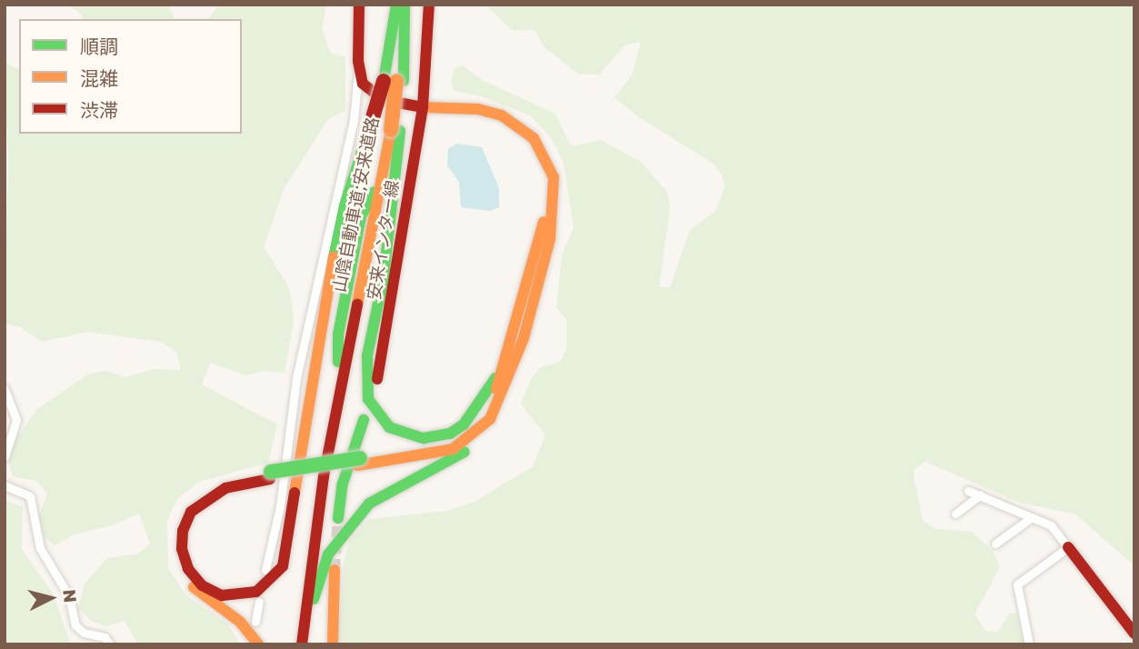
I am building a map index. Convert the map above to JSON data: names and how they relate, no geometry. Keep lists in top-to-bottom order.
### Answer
{
  "streets": {
    "main road": ["山陰自動車道;安来道路", "安来インター線"]
  },
  "legend": ["順調", "混雑", "渋滞"],
  "north": "right"
}
